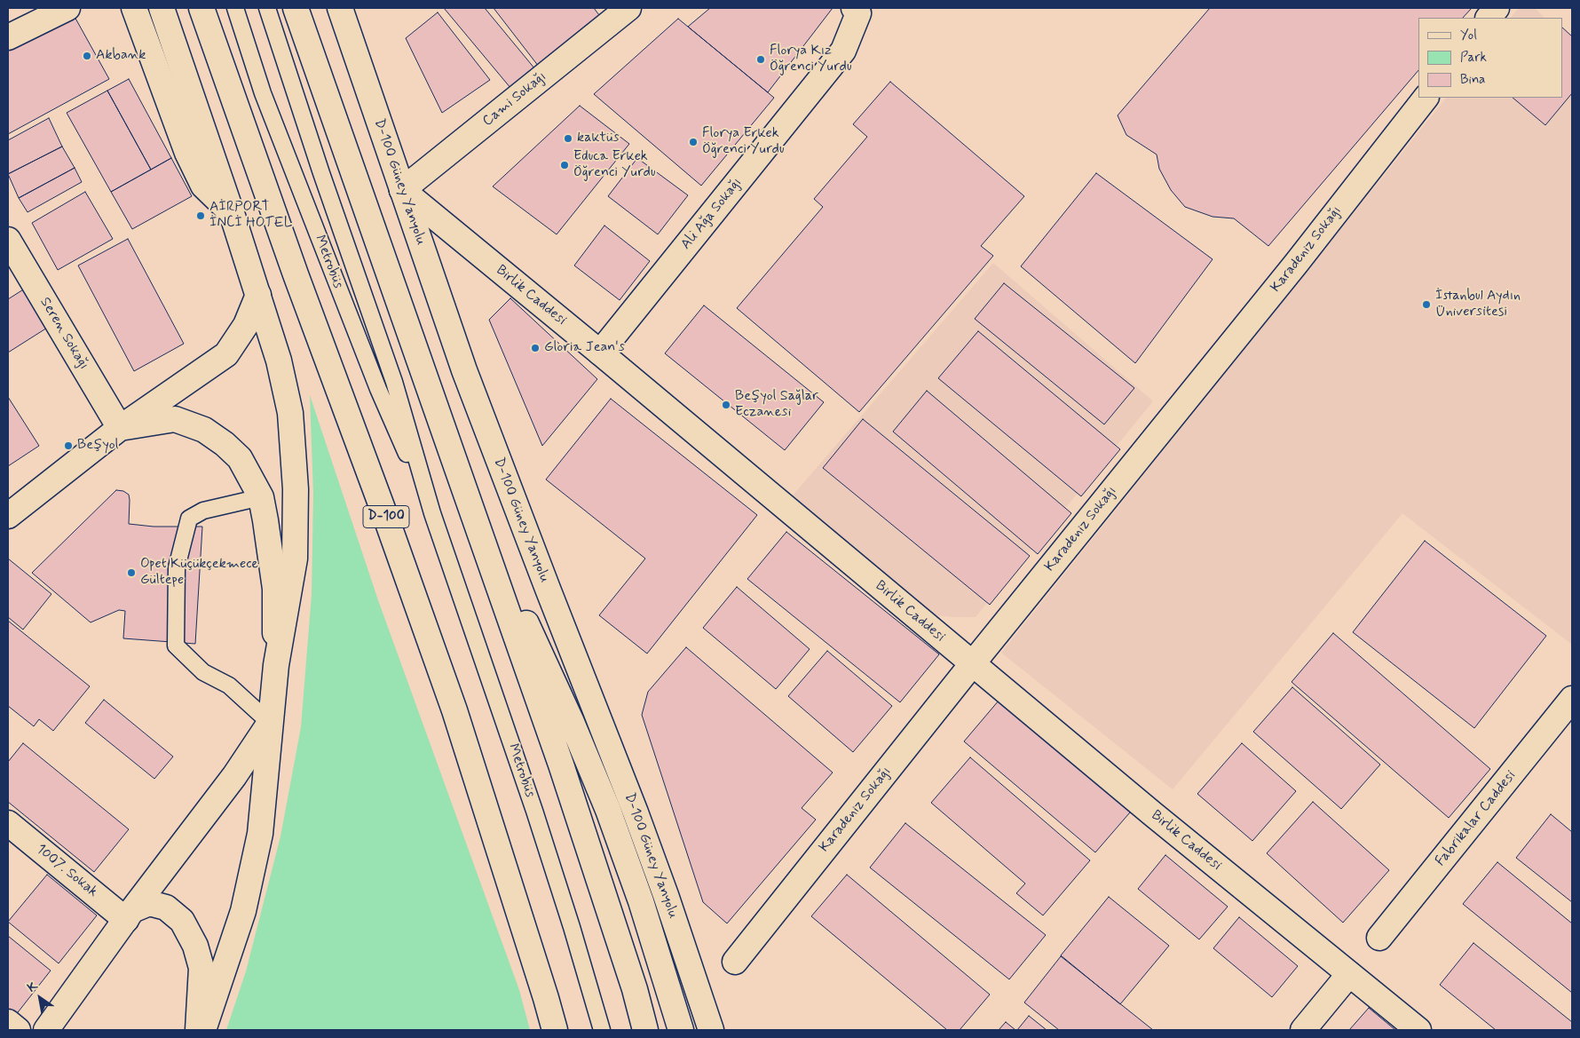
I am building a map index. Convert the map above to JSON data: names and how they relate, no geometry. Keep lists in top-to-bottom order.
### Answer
{
  "streets": {
    "main road": [
      "Cami Sokağı",
      "D-100 Güney Yanyolu",
      "Ali Ağa Sokağı",
      "Karadeniz Sokağı",
      "Birlik Caddesi",
      "Seren Sokağı",
      "D-100",
      "Fabrikalar Caddesi",
      "1007. Sokak"
    ],
    "lane": ["Metrobüs"]
  },
  "crossings": [
    ["Cami Sokağı", "D-100 Güney Yanyolu"],
    ["Cami Sokağı", "Birlik Caddesi"],
    ["D-100 Güney Yanyolu", "Birlik Caddesi"],
    ["Ali Ağa Sokağı", "Birlik Caddesi"],
    ["Karadeniz Sokağı", "Birlik Caddesi"]
  ],
  "places": [
    "Akbank",
    "Florya Kız Öğrenci Yurdu",
    "kaktüs",
    "Florya Erkek Öğrenci Yurdu",
    "Educa Erkek Öğrenci Yurdu",
    "AİRPORT İNCİ HOTEL",
    "İstanbul Aydın Üniversitesi",
    "Gloria Jean's",
    "Beşyol Sağlar Eczanesi",
    "Beşyol",
    "Opet Küçükçekmece Gültepe"
  ],
  "legend": ["Yol", "Park", "Bina"],
  "north": "top left"
}
